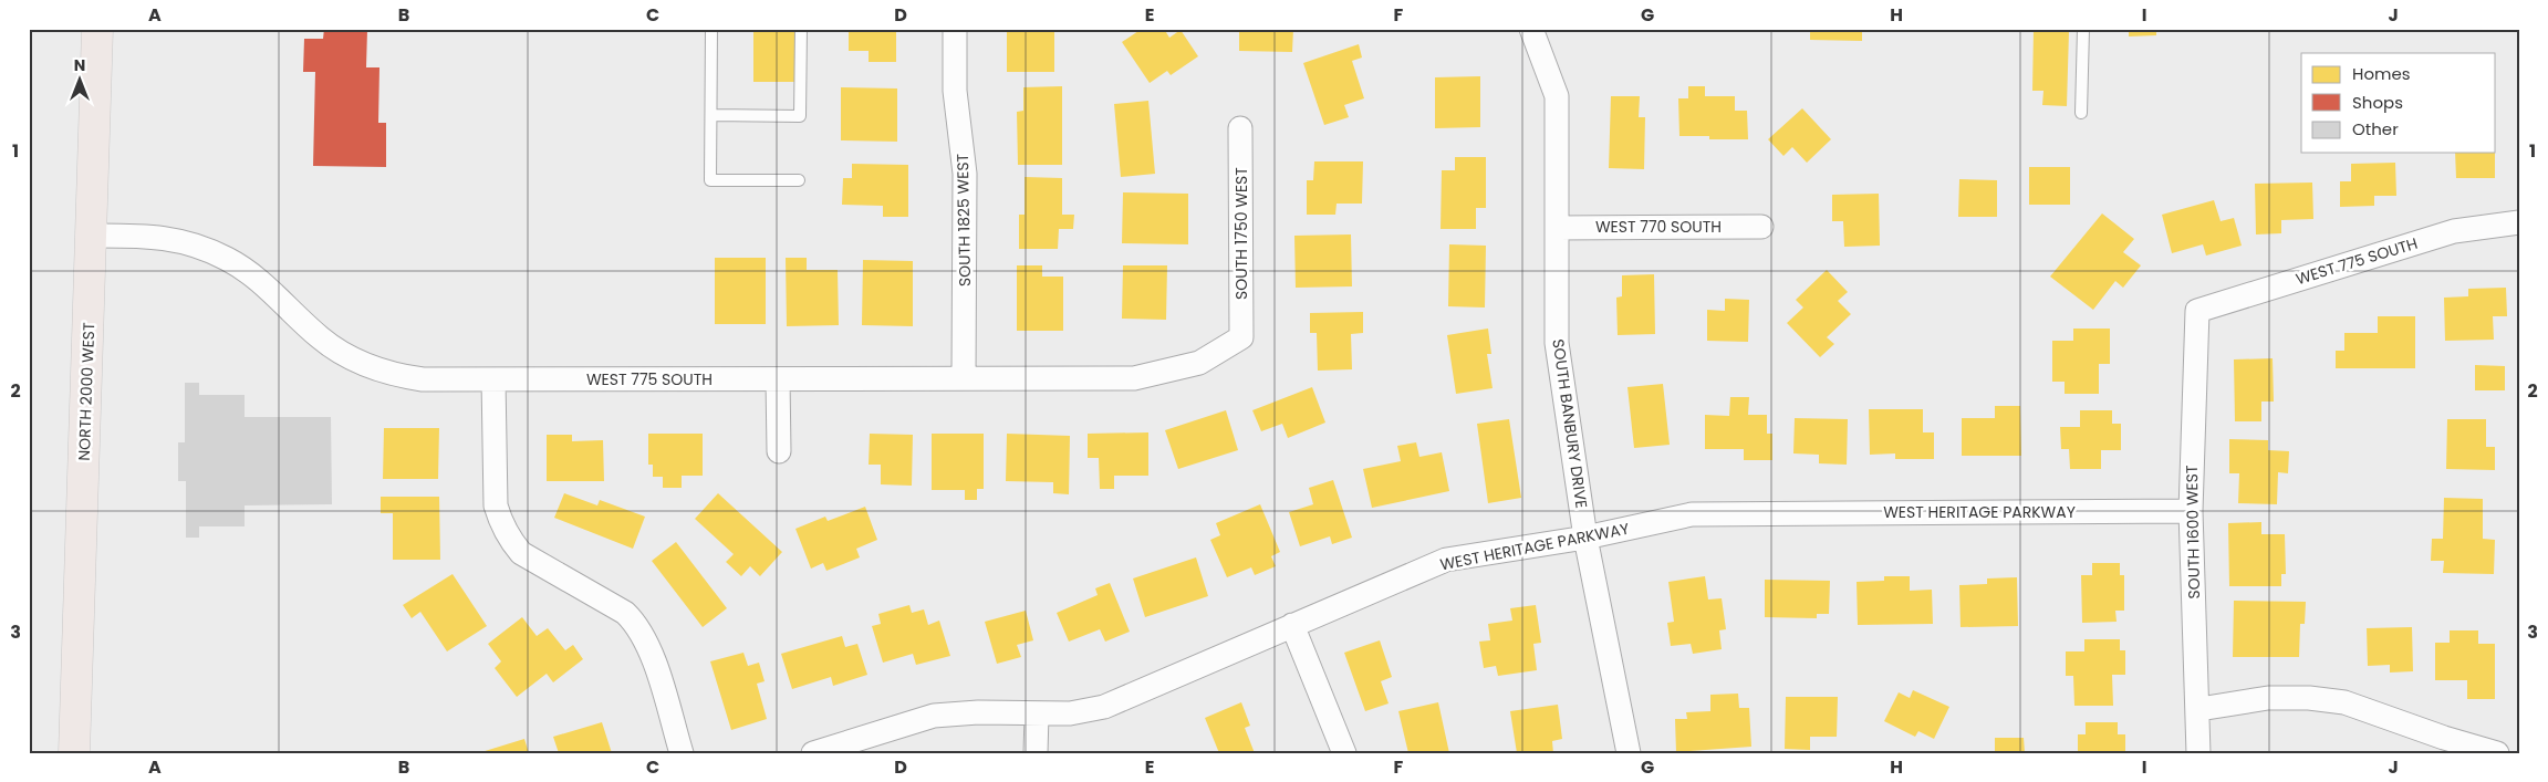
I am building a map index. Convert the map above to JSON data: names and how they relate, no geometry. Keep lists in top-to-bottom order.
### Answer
{
  "streets": {
    "main road": ["NORTH 2000 WEST"],
    "street": [
      "SOUTH 1825 WEST",
      "WEST 770 SOUTH",
      "SOUTH 1750 WEST",
      "WEST 775 SOUTH",
      "SOUTH BANBURY DRIVE",
      "WEST HERITAGE PARKWAY",
      "SOUTH 1600 WEST"
    ]
  },
  "crossings": [
    ["SOUTH 1825 WEST", "WEST 775 SOUTH"],
    ["WEST 770 SOUTH", "SOUTH BANBURY DRIVE"],
    ["SOUTH 1750 WEST", "WEST 775 SOUTH"],
    ["WEST 775 SOUTH", "NORTH 2000 WEST"],
    ["WEST 775 SOUTH", "SOUTH 1600 WEST"],
    ["SOUTH BANBURY DRIVE", "WEST HERITAGE PARKWAY"],
    ["WEST HERITAGE PARKWAY", "SOUTH 1600 WEST"]
  ],
  "legend": ["Homes", "Shops", "Other"],
  "north": "top",
  "grid": {
    "columns": [
      "A",
      "B",
      "C",
      "D",
      "E",
      "F",
      "G",
      "H",
      "I",
      "J"
    ],
    "rows": ["1", "2", "3"]
  }
}
